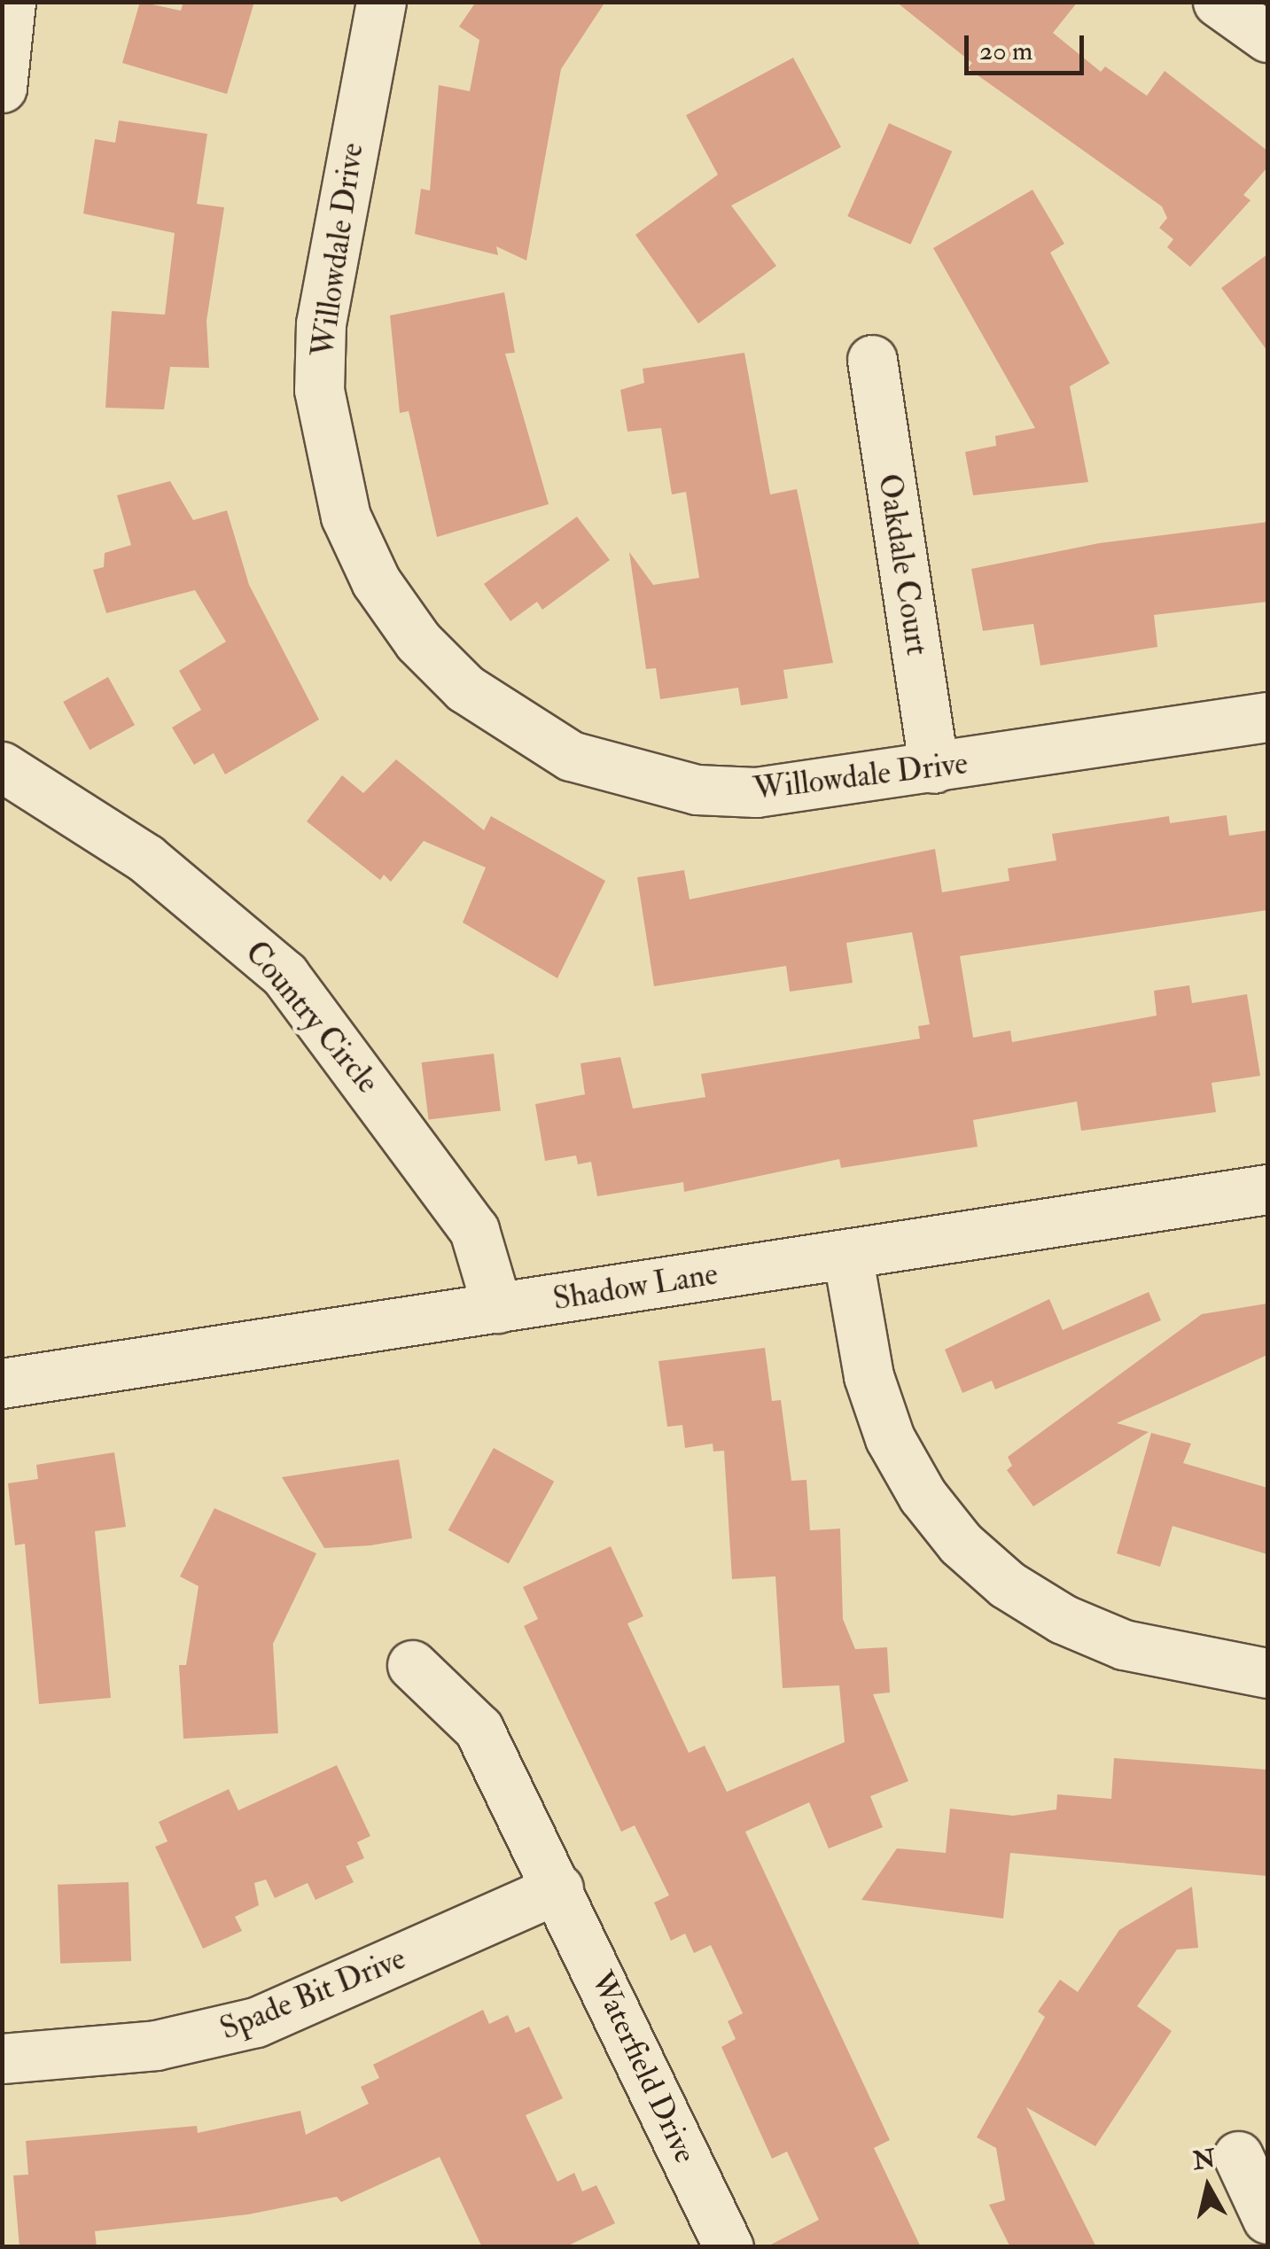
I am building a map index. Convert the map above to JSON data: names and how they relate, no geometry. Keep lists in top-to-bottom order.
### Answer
{
  "streets": {
    "street": [
      "Willowdale Drive",
      "Oakdale Court",
      "Country Circle",
      "Shadow Lane",
      "Spade Bit Drive",
      "Waterfield Drive"
    ]
  },
  "crossings": [
    ["Willowdale Drive", "Oakdale Court"],
    ["Country Circle", "Shadow Lane"],
    ["Spade Bit Drive", "Waterfield Drive"]
  ],
  "scale_bar": "20 m",
  "north": "top"
}
